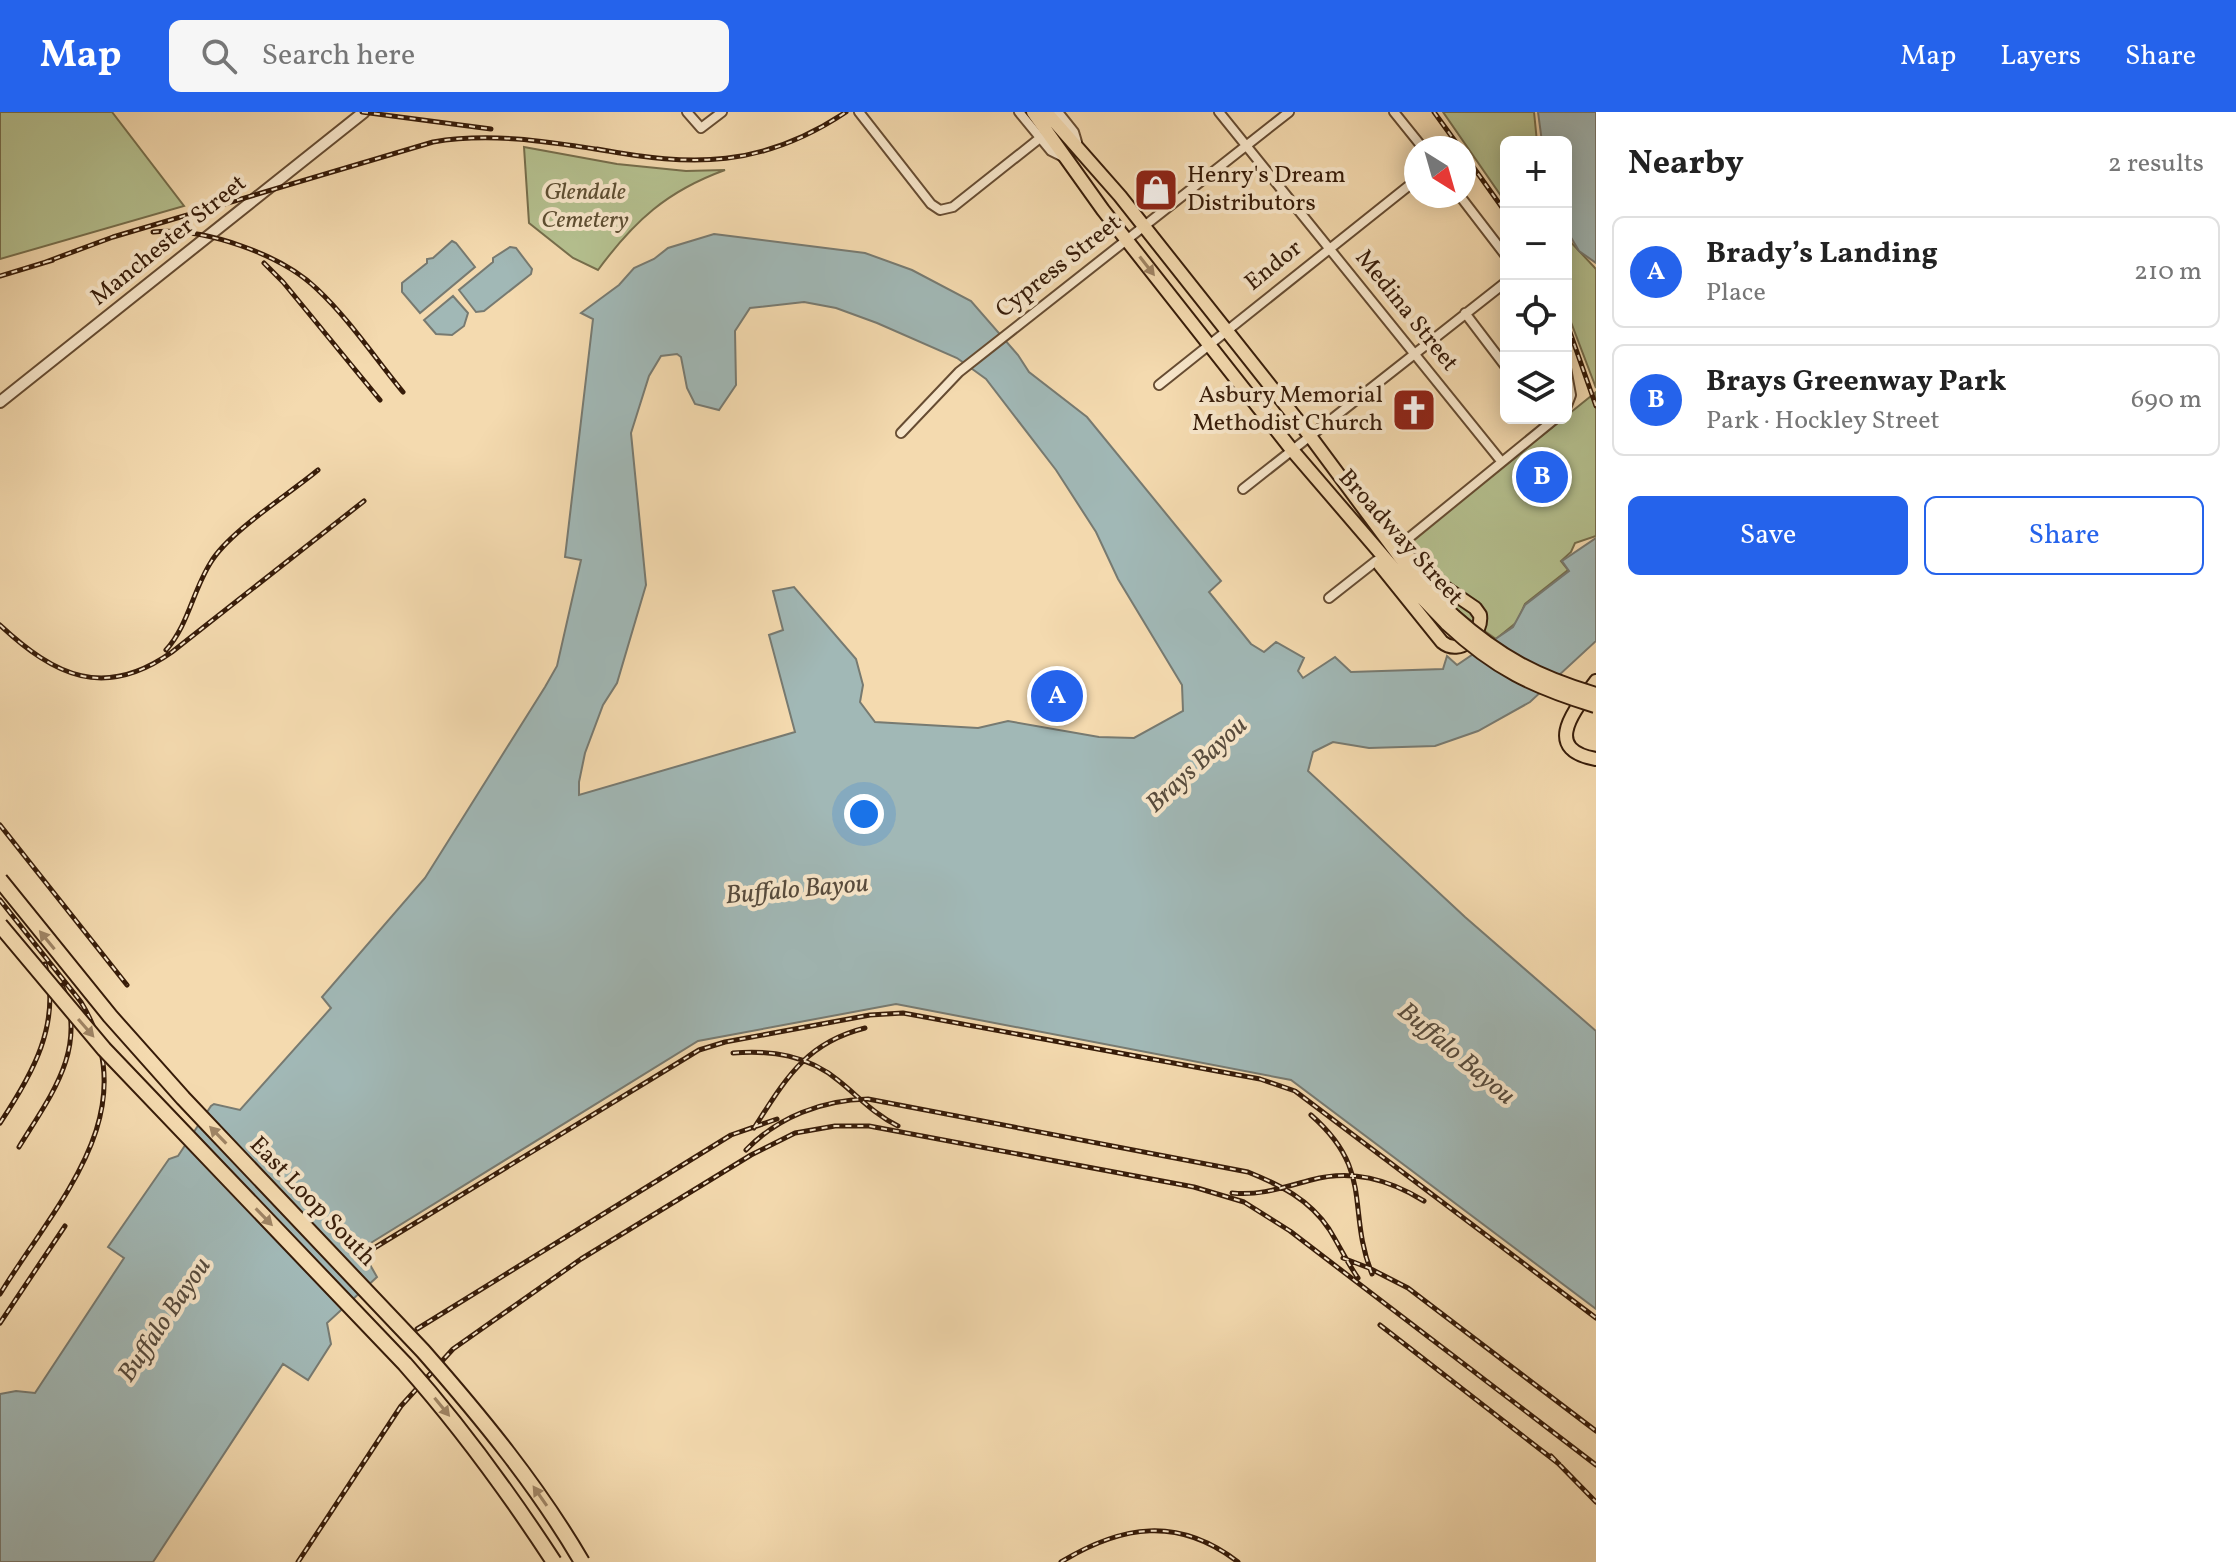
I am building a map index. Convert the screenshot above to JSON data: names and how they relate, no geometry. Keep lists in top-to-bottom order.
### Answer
{
  "streets": {
    "highway": ["East Loop South"],
    "main road": ["Broadway Street"],
    "street": [
      "Manchester Street",
      "Endor",
      "Cypress Street",
      "Medina Street"
    ]
  },
  "crossings": [
    ["Endor", "Medina Street"],
    ["Endor", "Broadway Street"],
    ["Cypress Street", "Medina Street"],
    ["Cypress Street", "Broadway Street"]
  ],
  "water": ["Brays Bayou", "Buffalo Bayou"],
  "parks": ["Glendale Cemetery"],
  "places": {
    "shop": ["Henry's Dream Distributors"],
    "church": ["Asbury Memorial Methodist Church"]
  },
  "north": "bottom right",
  "page": {
    "header": "Map",
    "search": "Search here",
    "nav": ["Map", "Layers", "Share"],
    "heading": ["Nearby", "2 results"],
    "map_buttons": ["+", "−"],
    "list": [
      {
        "mark": "A",
        "name": "Brady’s Landing",
        "note": "Place",
        "value": "210 m"
      },
      {
        "mark": "B",
        "name": "Brays Greenway Park",
        "note": "Park · Hockley Street",
        "value": "690 m"
      }
    ],
    "pins": ["B", "A"],
    "buttons": ["Save", "Share"]
  }
}
